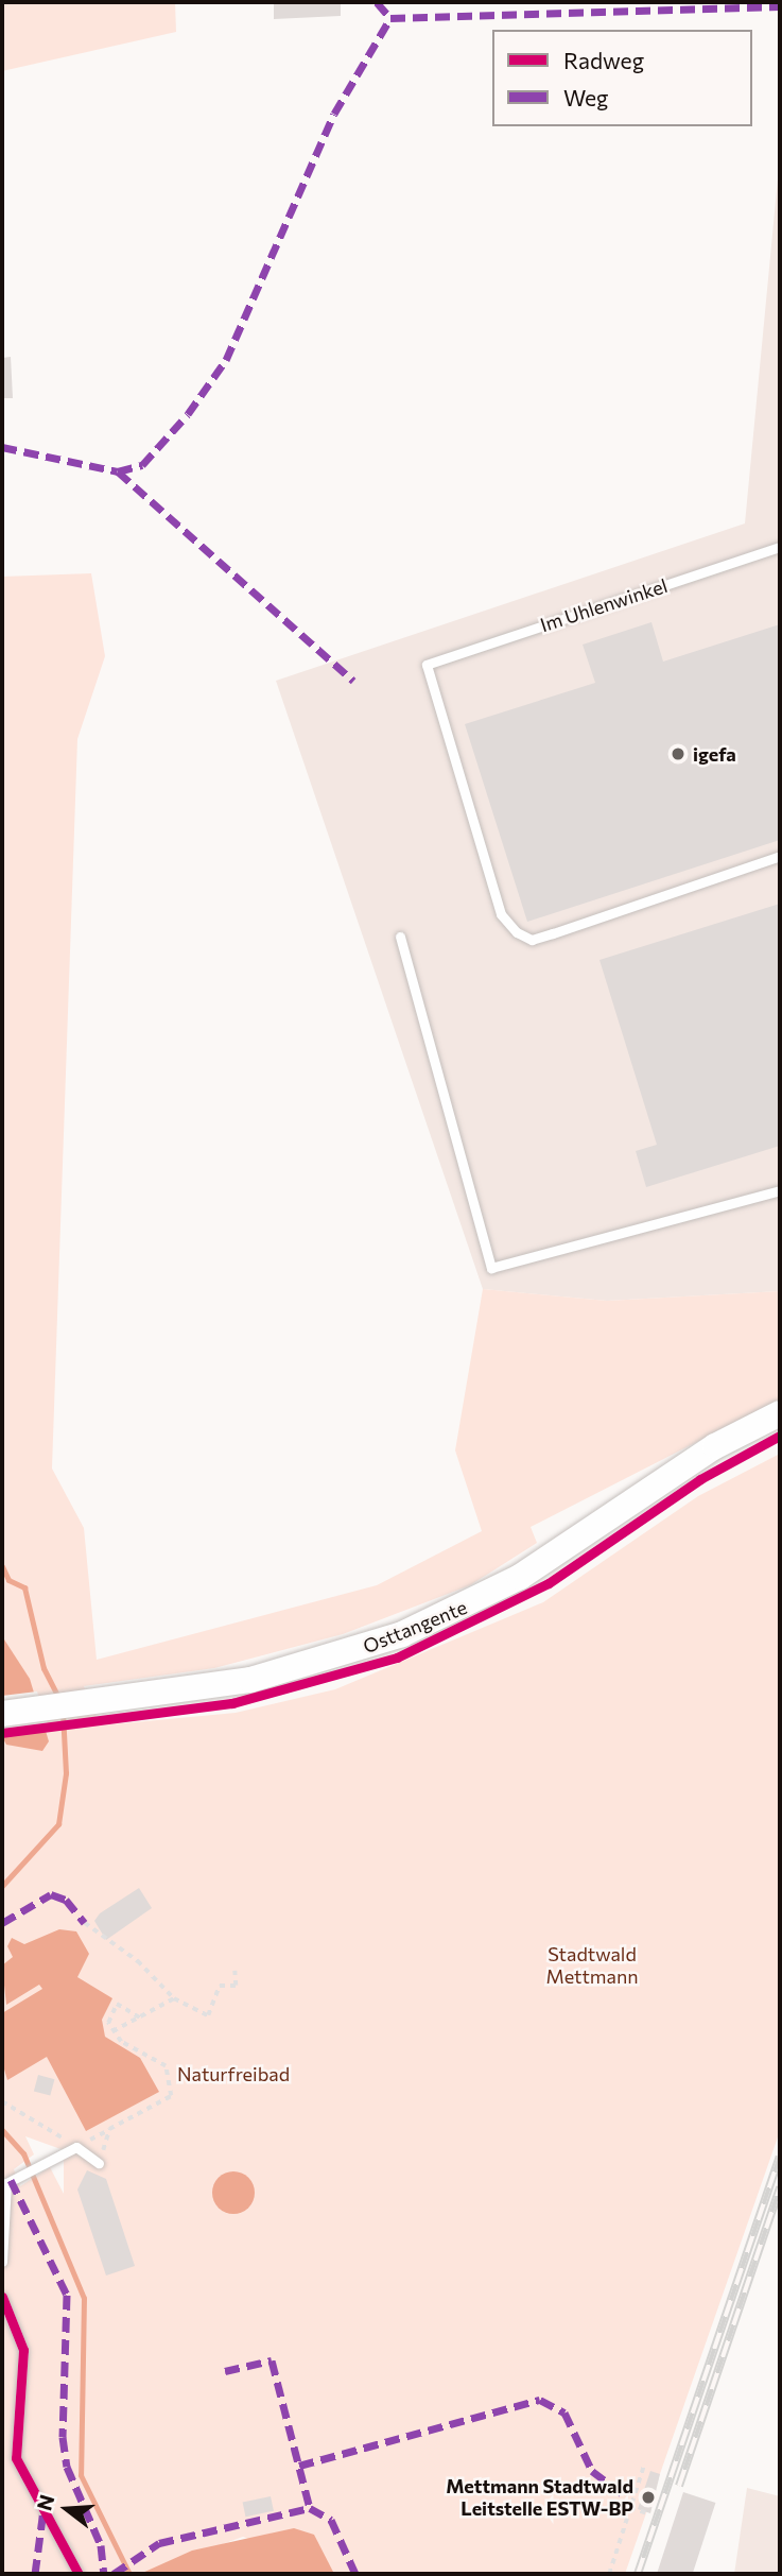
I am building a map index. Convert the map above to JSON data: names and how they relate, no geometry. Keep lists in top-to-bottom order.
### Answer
{
  "streets": {
    "main road": ["Osttangente"],
    "lane": ["Im Uhlenwinkel"]
  },
  "parks": ["Stadtwald Mettmann", "Naturfreibad"],
  "places": ["igefa", "Mettmann Stadtwald Leitstelle ESTW-BP"],
  "legend": ["Radweg", "Weg"],
  "north": "left"
}
